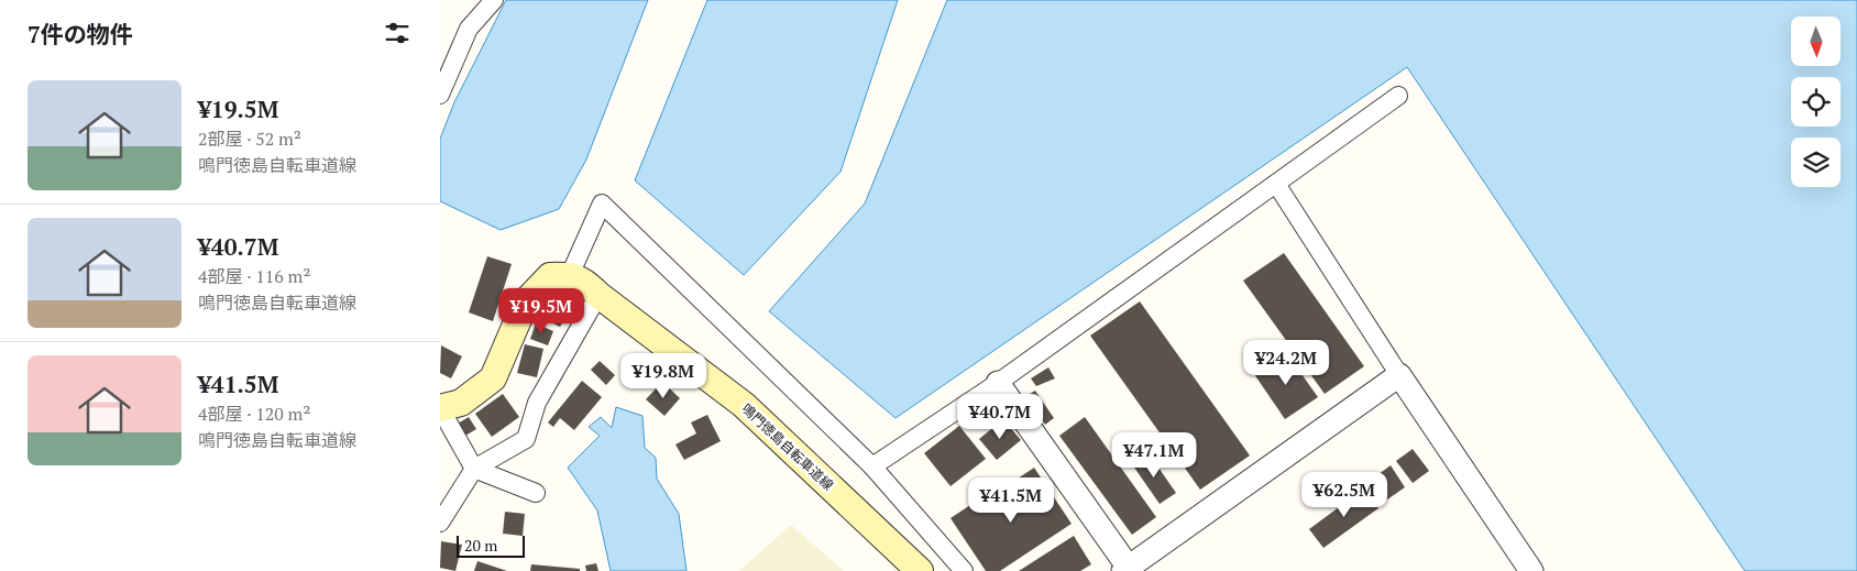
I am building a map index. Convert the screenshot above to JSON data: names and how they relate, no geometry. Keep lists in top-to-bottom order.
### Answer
{
  "streets": {
    "main road": ["鳴門徳島自転車道線"]
  },
  "scale_bar": "20 m",
  "north": "bottom",
  "page": {
    "heading": "7件の物件",
    "list": [
      {
        "name": "¥19.5M",
        "note": "2部屋 · 52 m² · 鳴門徳島自転車道線"
      },
      {
        "name": "¥40.7M",
        "note": "4部屋 · 116 m² · 鳴門徳島自転車道線"
      },
      {
        "name": "¥41.5M",
        "note": "4部屋 · 120 m² · 鳴門徳島自転車道線"
      }
    ],
    "price": [
      "¥19.5M",
      "¥24.2M",
      "¥19.8M",
      "¥40.7M",
      "¥47.1M",
      "¥62.5M",
      "¥41.5M"
    ],
    "scale": "20 m"
  }
}
